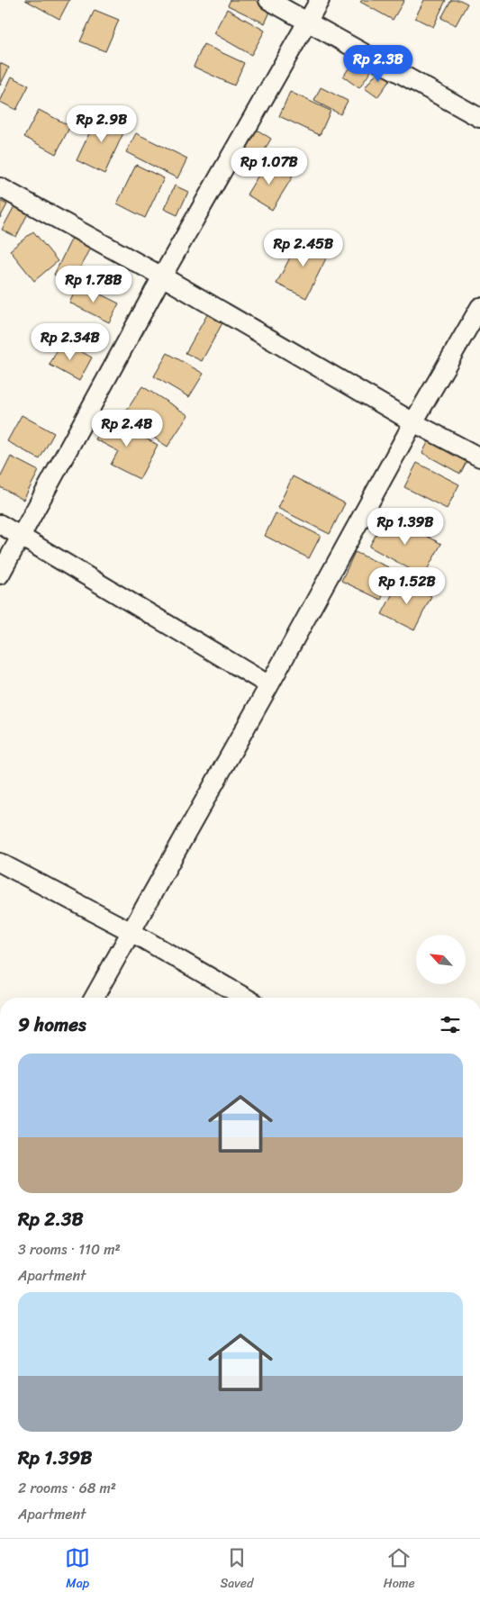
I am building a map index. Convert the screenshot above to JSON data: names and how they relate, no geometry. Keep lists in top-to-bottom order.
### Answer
{
  "north": "top left",
  "page": {
    "price": [
      "Rp 2.3B",
      "Rp 2.9B",
      "Rp 1.07B",
      "Rp 2.45B",
      "Rp 1.78B",
      "Rp 2.34B",
      "Rp 2.4B",
      "Rp 1.39B",
      "Rp 1.52B"
    ],
    "heading": "9 homes",
    "list": [
      {
        "name": "Rp 2.3B",
        "note": "3 rooms · 110 m² · Apartment"
      },
      {
        "name": "Rp 1.39B",
        "note": "2 rooms · 68 m² · Apartment"
      }
    ],
    "tabs": ["Map", "Saved", "Home"]
  }
}
